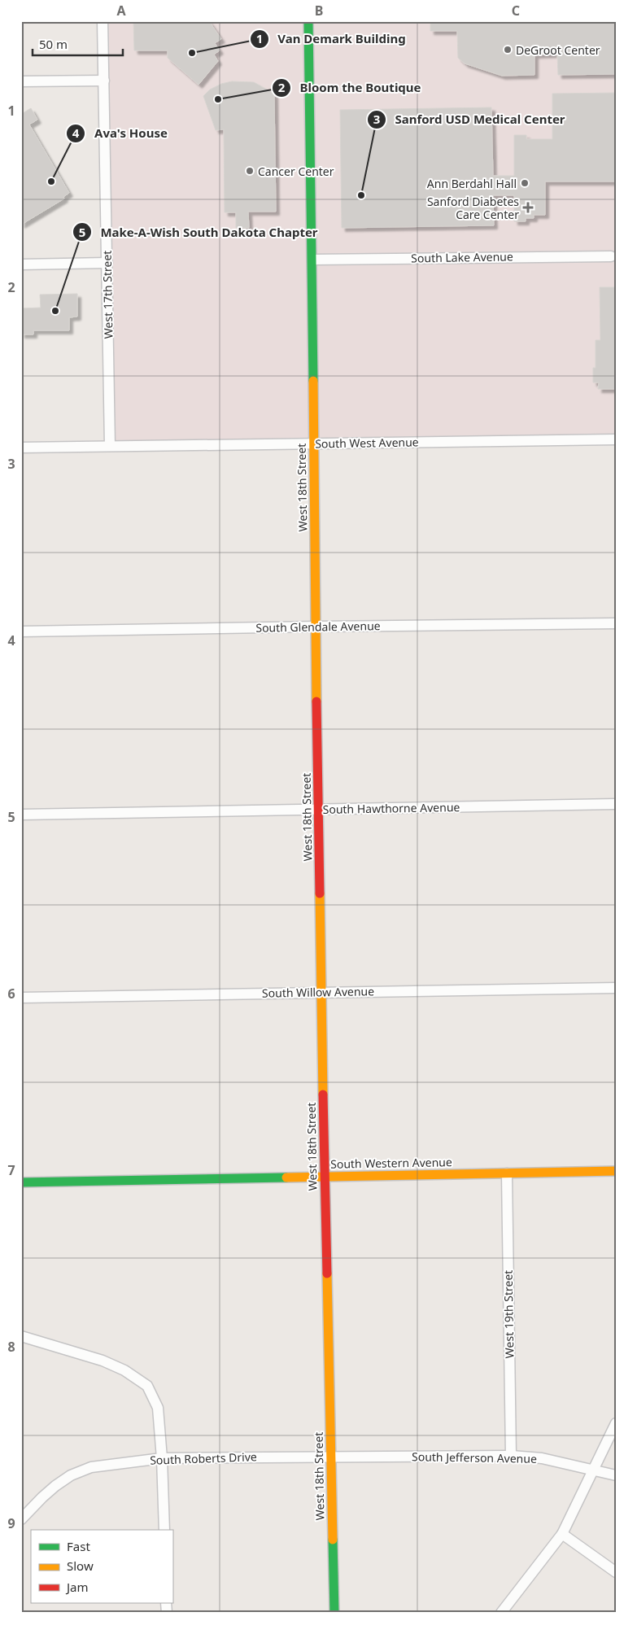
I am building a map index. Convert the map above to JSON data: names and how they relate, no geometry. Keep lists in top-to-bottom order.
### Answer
{
  "streets": {
    "street": [
      "South Lake Avenue",
      "West 17th Street",
      "South West Avenue",
      "West 18th Street",
      "South Glendale Avenue",
      "South Hawthorne Avenue",
      "South Willow Avenue",
      "South Western Avenue",
      "West 19th Street",
      "South Jefferson Avenue",
      "South Roberts Drive"
    ]
  },
  "crossings": [
    ["South Lake Avenue", "West 18th Street"],
    ["West 17th Street", "South West Avenue"],
    ["South West Avenue", "West 18th Street"],
    ["West 18th Street", "South Glendale Avenue"],
    ["West 18th Street", "South Hawthorne Avenue"],
    ["West 18th Street", "South Willow Avenue"],
    ["West 18th Street", "South Western Avenue"],
    ["West 18th Street", "South Jefferson Avenue"],
    ["West 18th Street", "South Roberts Drive"],
    ["South Western Avenue", "West 19th Street"],
    ["West 19th Street", "South Jefferson Avenue"],
    ["South Jefferson Avenue", "South Roberts Drive"]
  ],
  "places": {
    "other": [
      "DeGroot Center",
      "Van Demark Building",
      "Bloom the Boutique",
      "Cancer Center",
      "Ava's House",
      "Ann Berdahl Hall",
      "Sanford USD Medical Center",
      "Make-A-Wish South Dakota Chapter"
    ],
    "health": ["Sanford Diabetes Care Center"]
  },
  "legend": ["Fast", "Slow", "Jam"],
  "scale_bar": "50 m",
  "grid": {
    "columns": ["A", "B", "C"],
    "rows": [
      "1",
      "2",
      "3",
      "4",
      "5",
      "6",
      "7",
      "8",
      "9"
    ]
  }
}
